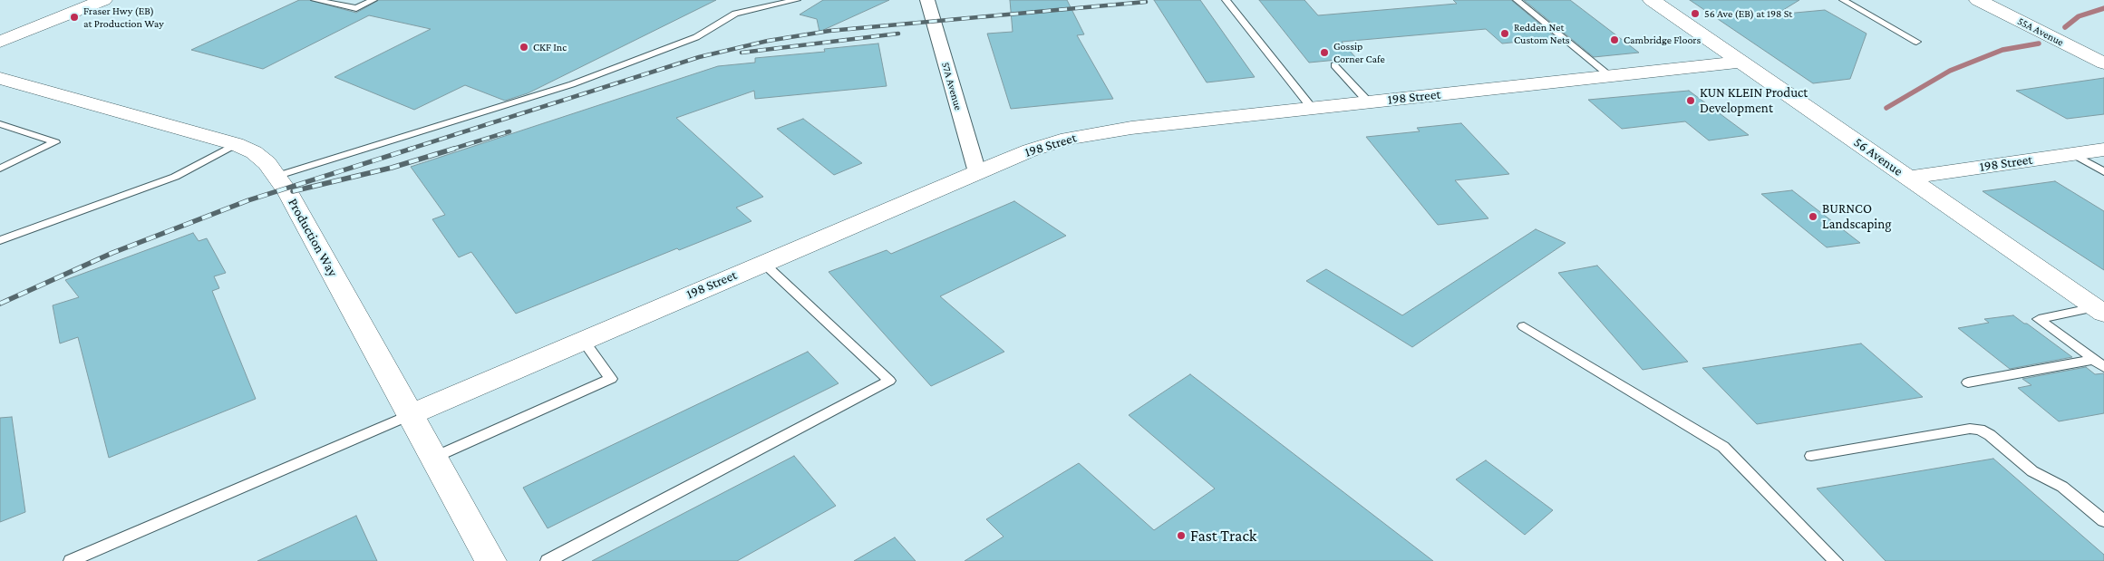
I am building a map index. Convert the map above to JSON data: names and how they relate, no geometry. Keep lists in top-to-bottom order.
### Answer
{
  "streets": {
    "street": [
      "55A Avenue",
      "57A Avenue",
      "198 Street",
      "56 Avenue",
      "Production Way"
    ]
  },
  "crossings": [
    ["57A Avenue", "198 Street"],
    ["198 Street", "56 Avenue"],
    ["198 Street", "Production Way"]
  ],
  "places": [
    "56 Ave (EB) at 198 St",
    "Fraser Hwy (EB) at Production Way",
    "Redden Net Custom Nets",
    "Cambridge Floors",
    "CKF Inc",
    "Gossip Corner Cafe",
    "KUN KLEIN Product Development",
    "BURNCO Landscaping",
    "Fast Track"
  ]
}
